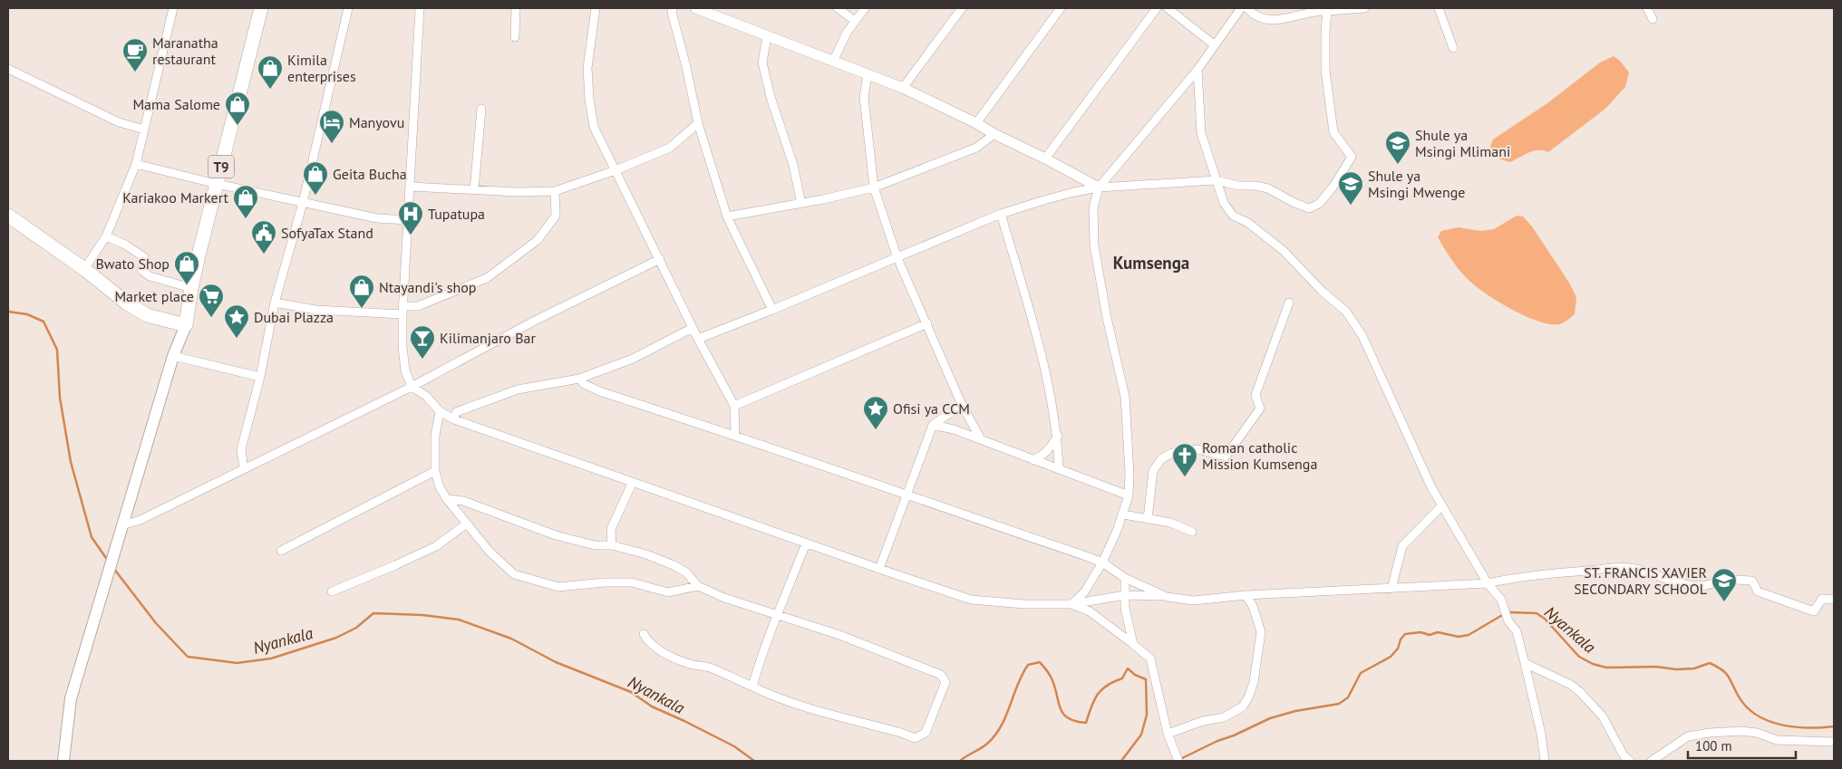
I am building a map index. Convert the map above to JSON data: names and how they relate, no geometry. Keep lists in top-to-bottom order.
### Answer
{
  "streets": {
    "highway": ["T9"]
  },
  "districts": ["Kumsenga"],
  "water": ["Nyankala"],
  "places": {
    "cafe": ["Maranatha restaurant"],
    "shop": [
      "Kimila enterprises",
      "Mama Salome",
      "Geita Bucha",
      "Kariakoo Markert",
      "Bwato Shop",
      "Ntayandi's shop"
    ],
    "hotel": ["Manyovu"],
    "school or university": ["Shule ya Msingi Mlimani", "Shule ya Msingi Mwenge", "ST. FRANCIS XAVIER SECONDARY SCHOOL"],
    "hospital": ["Tupatupa"],
    "public building": ["SofyaTax Stand"],
    "supermarket": ["Market place"],
    "place": ["Dubai Plazza", "Ofisi ya CCM"],
    "bar": ["Kilimanjaro Bar"],
    "church": ["Roman catholic Mission Kumsenga"]
  },
  "scale_bar": "100 m"
}
